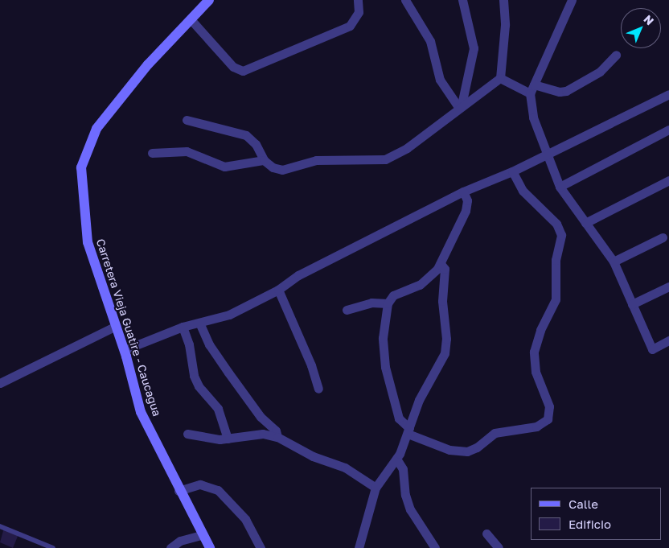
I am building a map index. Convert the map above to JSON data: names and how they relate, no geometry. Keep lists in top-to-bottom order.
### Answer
{
  "streets": {
    "main road": ["Carretera Vieja Guatire - Caucagua"]
  },
  "legend": ["Calle", "Edificio"],
  "north": "top right"
}
